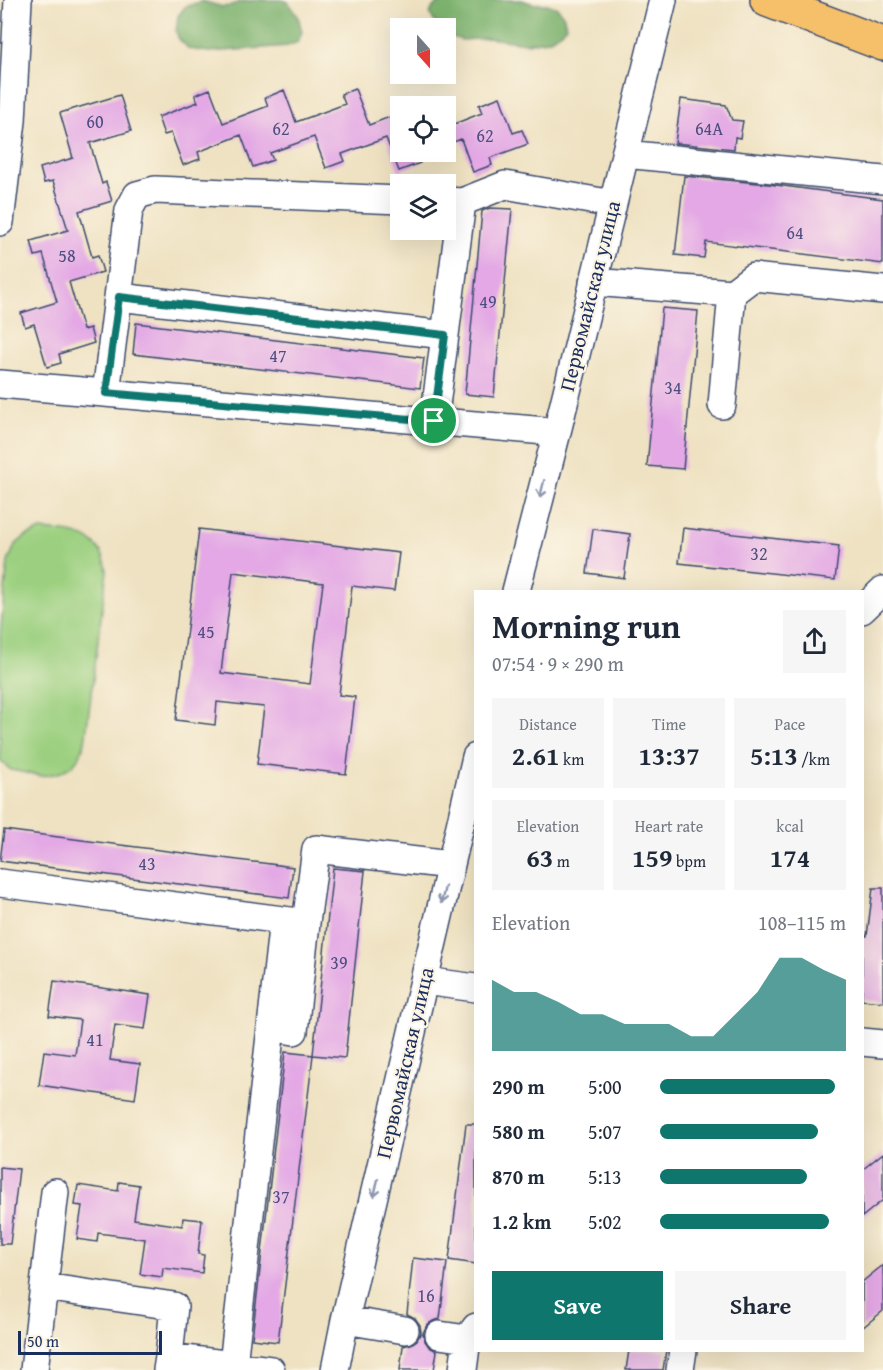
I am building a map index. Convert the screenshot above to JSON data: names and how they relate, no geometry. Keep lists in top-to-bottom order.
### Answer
{
  "streets": {
    "street": ["Первомайская улица"]
  },
  "house_numbers": [
    "60",
    "62",
    "64А",
    "62",
    "64",
    "58",
    "49",
    "47",
    "34",
    "32",
    "45",
    "43",
    "39",
    "41",
    "37",
    "16"
  ],
  "scale_bar": "50 m",
  "north": "bottom",
  "page": {
    "heading": ["Morning run", "07:54 · 9 × 290 m"],
    "stats": [
      ["Distance", "2.61 km"],
      ["Time", "13:37"],
      ["Pace", "5:13 /km"],
      ["Elevation", "63 m"],
      ["Heart rate", "159 bpm"],
      ["kcal", "174"]
    ],
    "chart": ["Elevation", "108–115 m"],
    "list": [
      {
        "name": "290 m",
        "note": "5:00"
      },
      {
        "name": "580 m",
        "note": "5:07"
      },
      {
        "name": "870 m",
        "note": "5:13"
      },
      {
        "name": "1.2 km",
        "note": "5:02"
      }
    ],
    "buttons": ["Save", "Share"],
    "scale": "50 m"
  }
}
